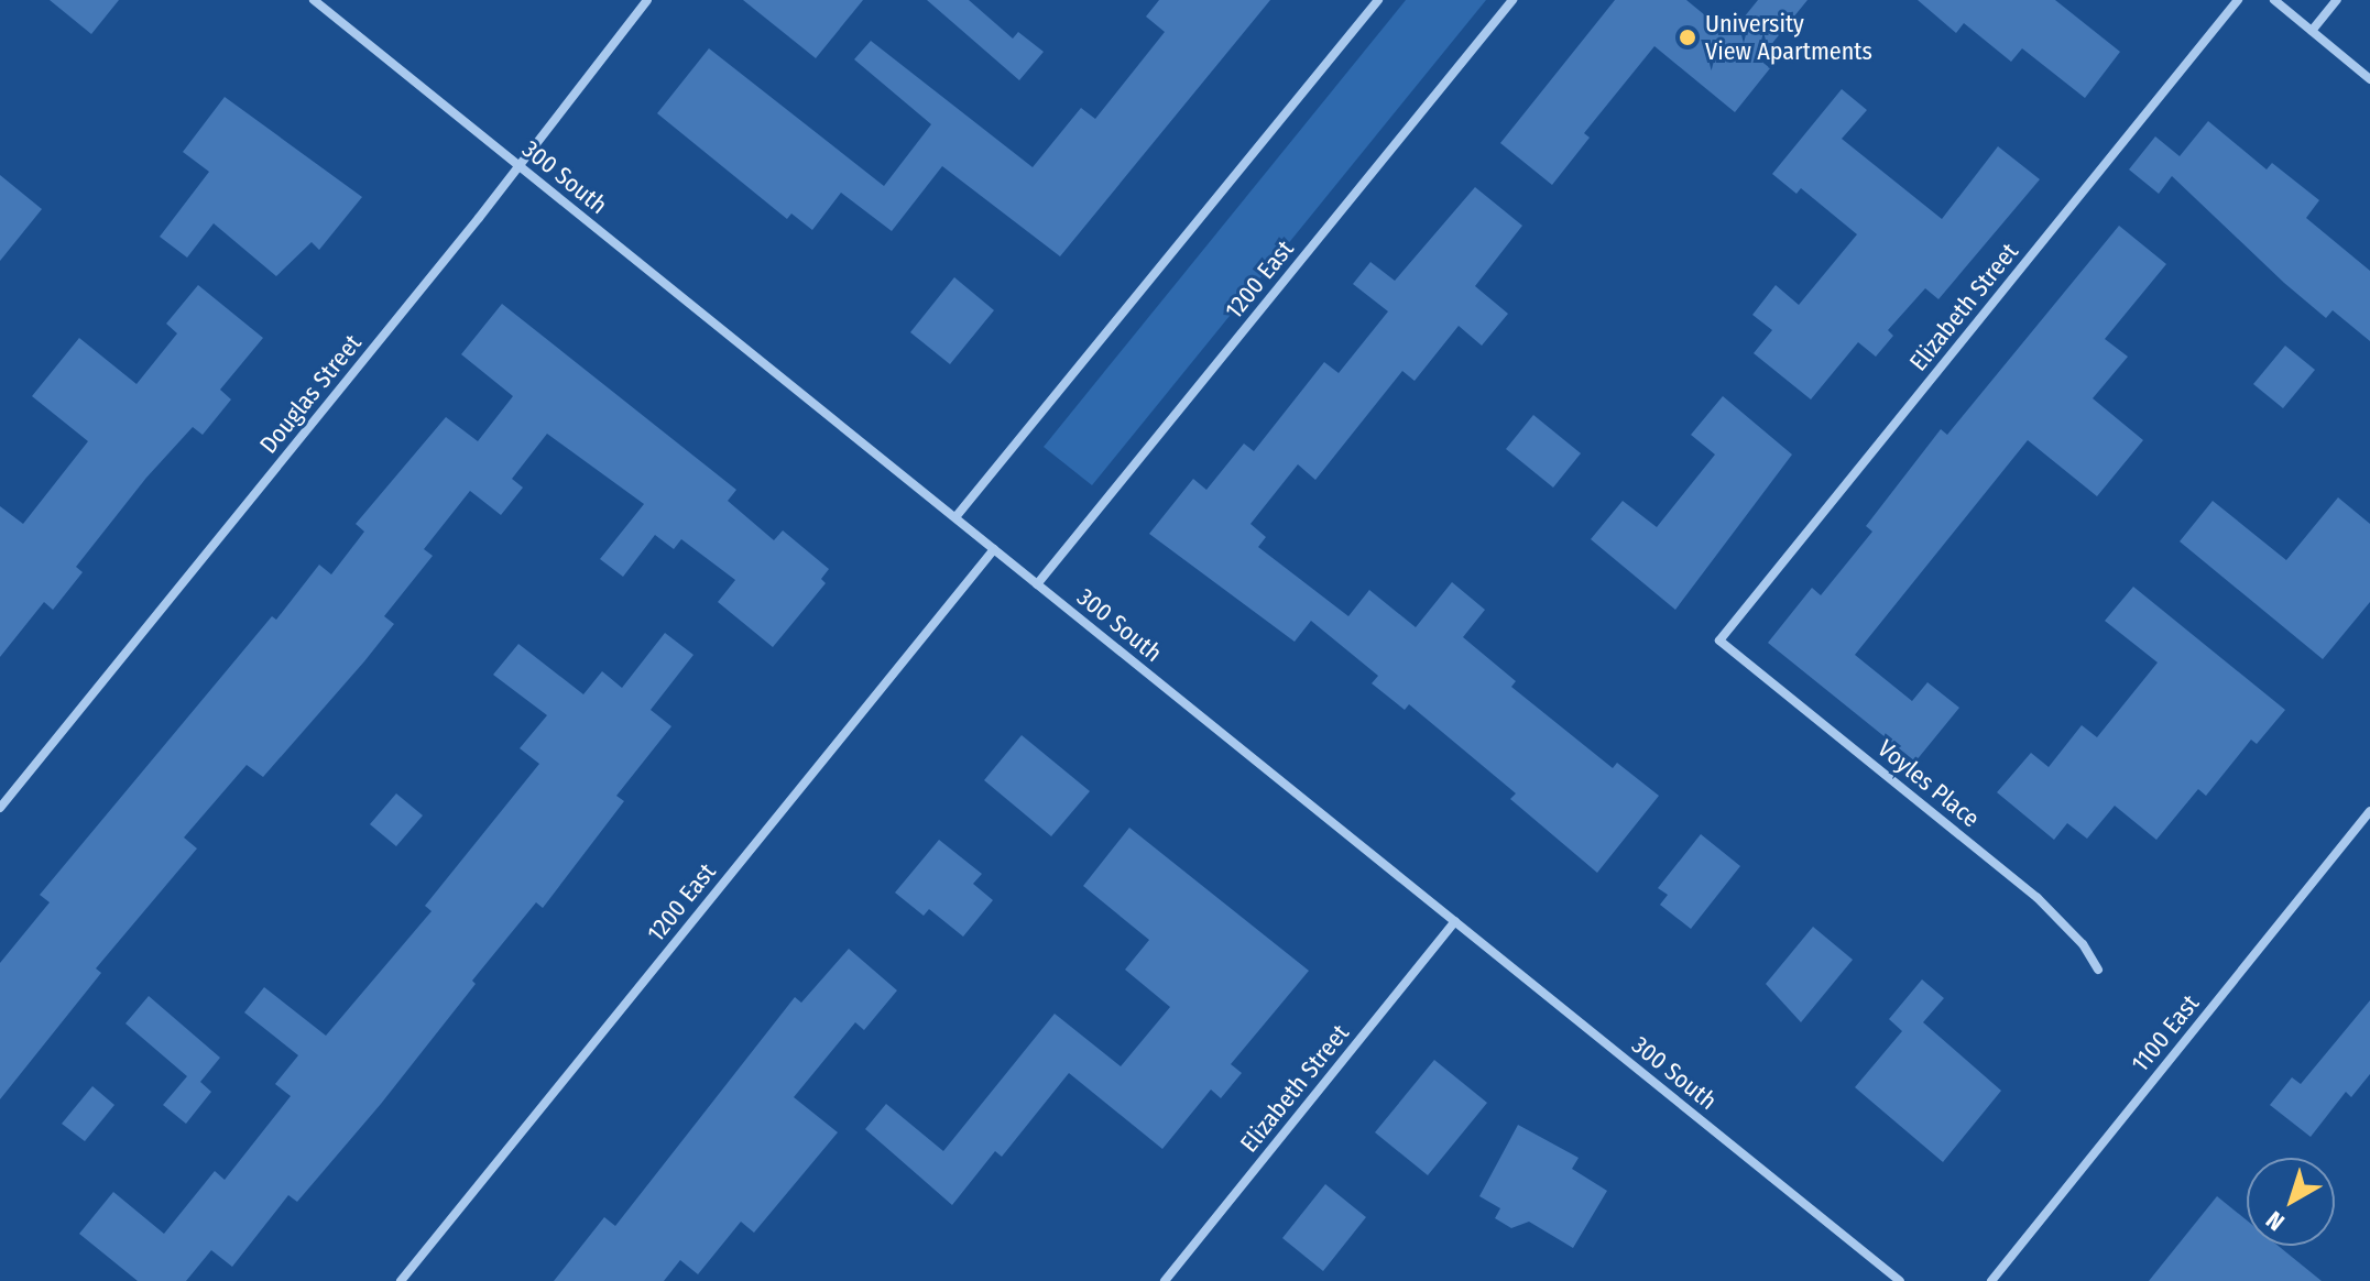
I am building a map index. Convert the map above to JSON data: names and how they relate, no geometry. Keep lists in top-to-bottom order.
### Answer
{
  "streets": {
    "street": [
      "300 South",
      "1200 East",
      "Elizabeth Street",
      "Douglas Street",
      "Voyles Place",
      "1100 East"
    ]
  },
  "crossings": [
    ["300 South", "1200 East"],
    ["300 South", "Elizabeth Street"],
    ["300 South", "Douglas Street"],
    ["Elizabeth Street", "Voyles Place"]
  ],
  "places": ["University View Apartments"],
  "north": "bottom left"
}
